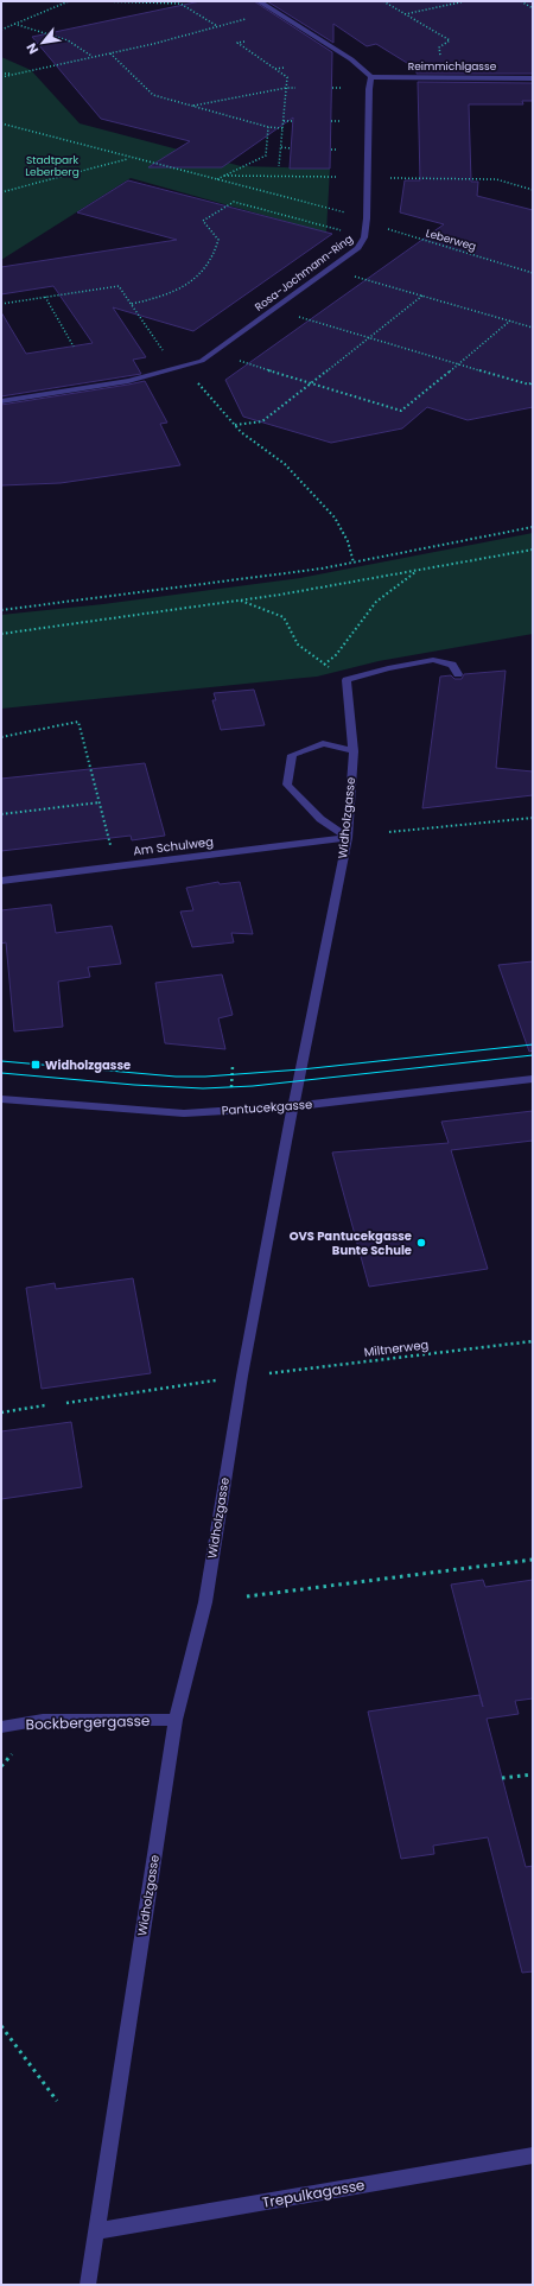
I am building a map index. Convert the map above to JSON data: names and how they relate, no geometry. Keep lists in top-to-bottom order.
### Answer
{
  "streets": {
    "street": [
      "Reimmichlgasse",
      "Rosa-Jochmann-Ring",
      "Widholzgasse",
      "Am Schulweg",
      "Pantucekgasse",
      "Bockbergergasse",
      "Trepulkagasse"
    ],
    "path": ["Leberweg", "Miltnerweg"]
  },
  "crossings": [
    ["Reimmichlgasse", "Rosa-Jochmann-Ring"],
    ["Leberweg", "Rosa-Jochmann-Ring"],
    ["Widholzgasse", "Am Schulweg"],
    ["Widholzgasse", "Pantucekgasse"],
    ["Widholzgasse", "Bockbergergasse"],
    ["Widholzgasse", "Trepulkagasse"]
  ],
  "parks": ["Stadtpark Leberberg"],
  "places": {
    "transit": ["Widholzgasse"],
    "other": ["OVS Pantucekgasse Bunte Schule"]
  },
  "north": "bottom left"
}
